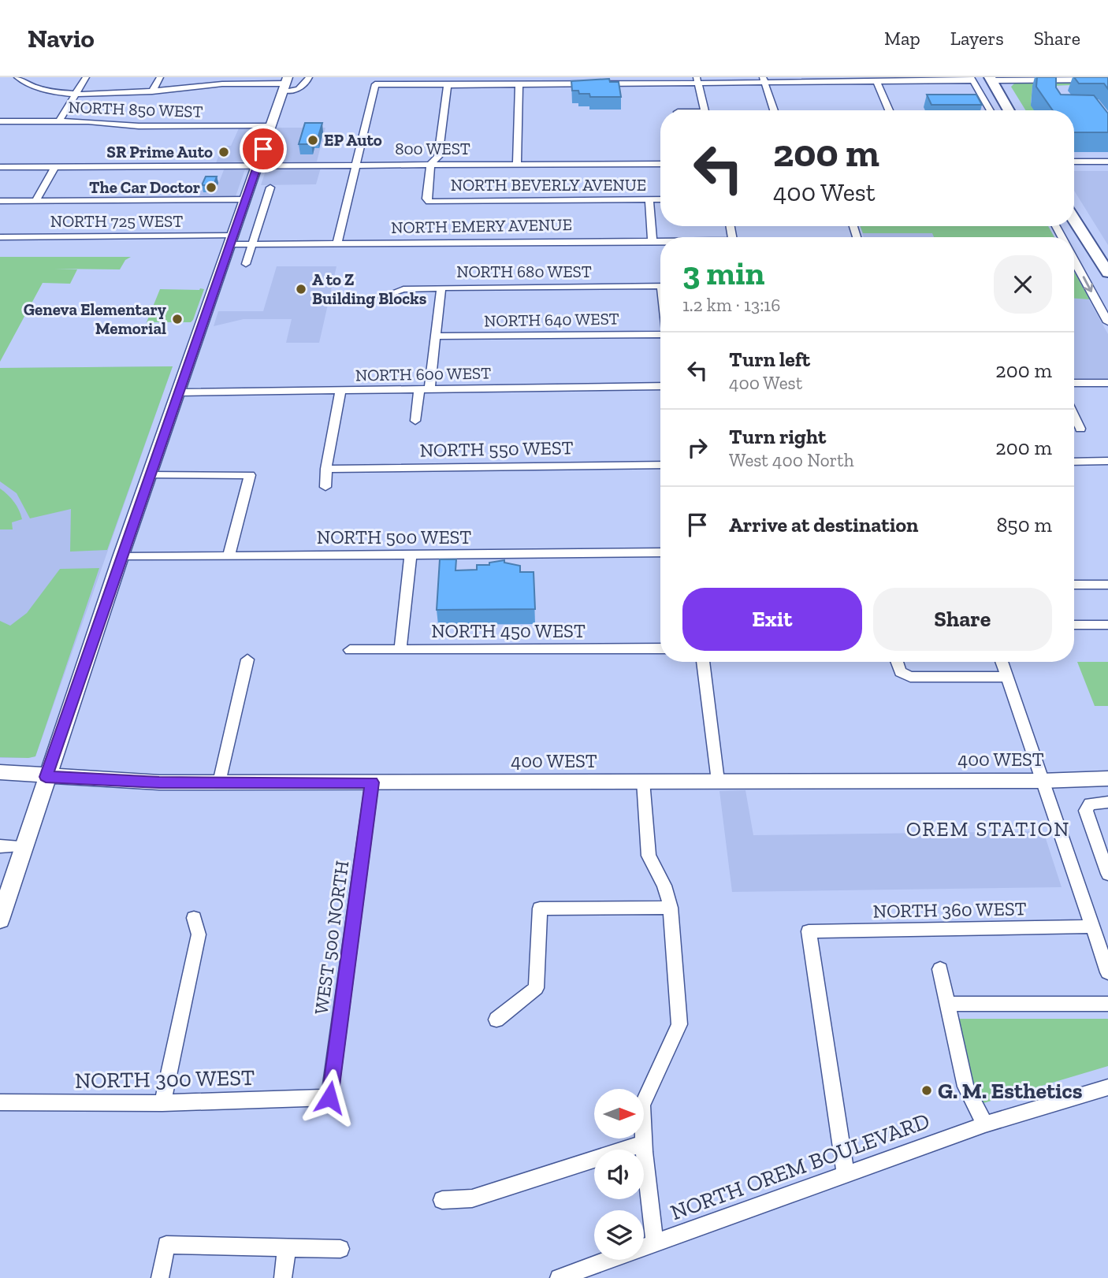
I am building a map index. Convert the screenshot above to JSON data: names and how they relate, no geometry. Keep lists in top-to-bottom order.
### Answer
{
  "streets": {
    "main road": ["400 WEST"],
    "street": [
      "NORTH 850 WEST",
      "800 WEST",
      "NORTH BEVERLY AVENUE",
      "NORTH 725 WEST",
      "NORTH EMERY AVENUE",
      "NORTH 680 WEST",
      "NORTH 640 WEST",
      "NORTH 600 WEST",
      "NORTH 550 WEST",
      "NORTH 500 WEST",
      "NORTH 450 WEST",
      "NORTH 360 WEST",
      "WEST 500 NORTH",
      "NORTH 300 WEST",
      "NORTH OREM BOULEVARD"
    ]
  },
  "crossings": [
    ["800 WEST", "NORTH BEVERLY AVENUE"],
    ["NORTH 725 WEST", "NORTH EMERY AVENUE"],
    ["400 WEST", "WEST 500 NORTH"],
    ["NORTH 360 WEST", "NORTH OREM BOULEVARD"],
    ["WEST 500 NORTH", "NORTH 300 WEST"]
  ],
  "districts": ["OREM STATION"],
  "places": [
    "EP Auto",
    "SR Prime Auto",
    "The Car Doctor",
    "A to Z Building Blocks",
    "Geneva Elementary Memorial",
    "G. M. Esthetics"
  ],
  "north": "right",
  "page": {
    "header": "Navio",
    "nav": ["Map", "Layers", "Share"],
    "turn": ["200 m", "400 West"],
    "heading": ["3 min", "1.2 km · 13:16"],
    "list": [
      {
        "name": "Turn left",
        "note": "400 West",
        "value": "200 m"
      },
      {
        "name": "Turn right",
        "note": "West 400 North",
        "value": "200 m"
      },
      {
        "name": "Arrive at destination",
        "value": "850 m"
      }
    ],
    "buttons": ["Exit", "Share"]
  }
}
